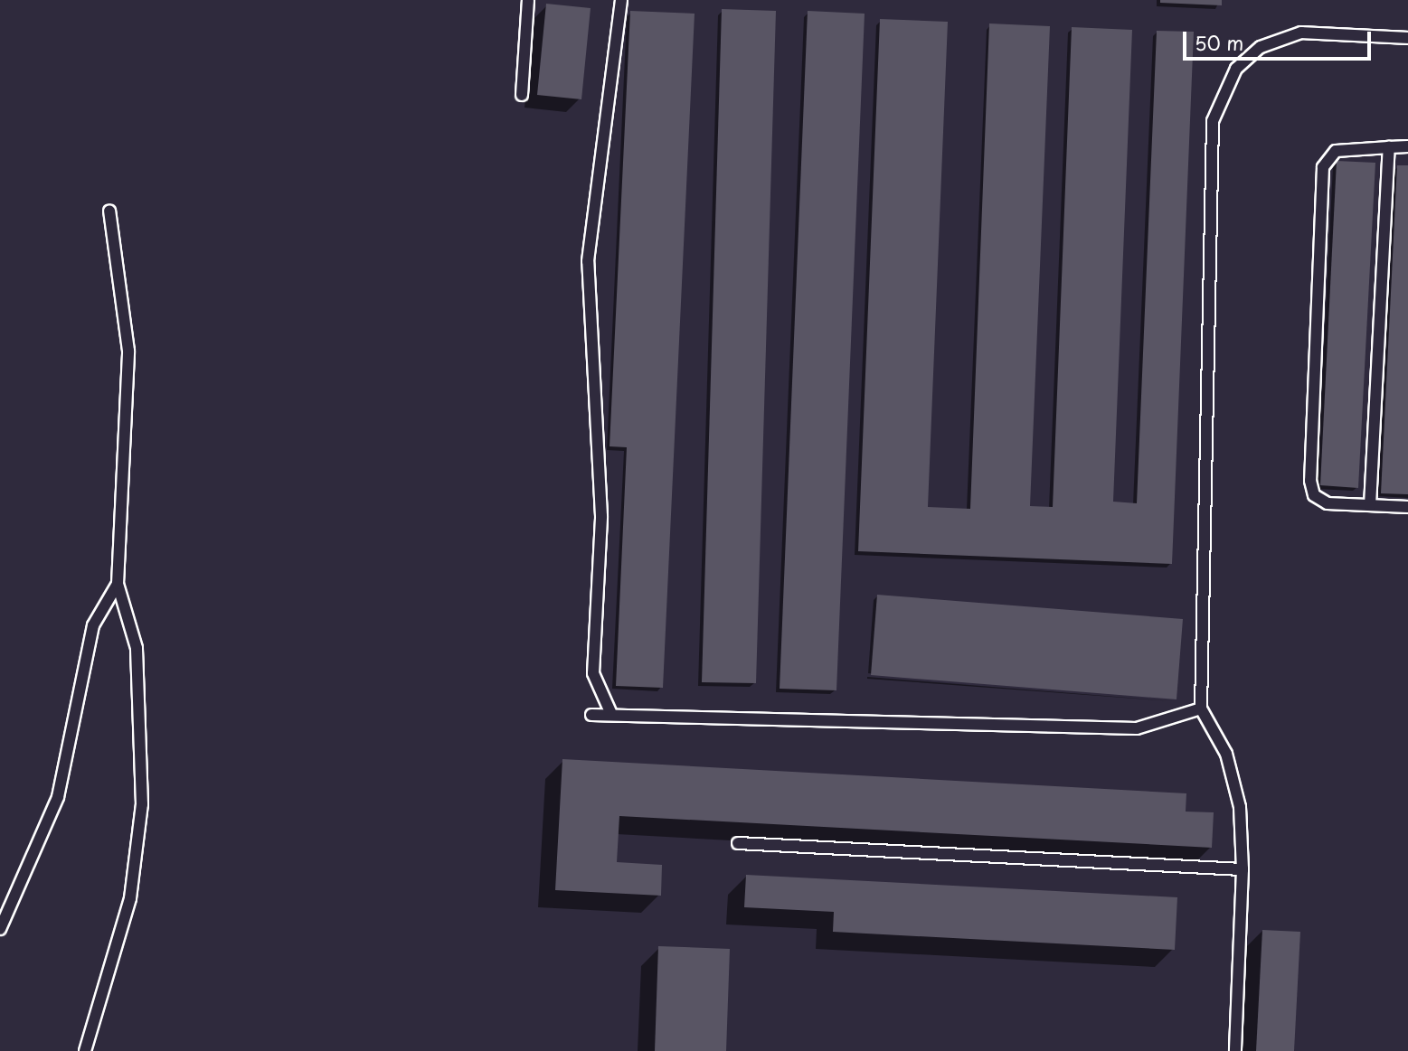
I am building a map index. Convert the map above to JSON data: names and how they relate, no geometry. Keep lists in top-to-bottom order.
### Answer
{
  "scale_bar": "50 m"
}
